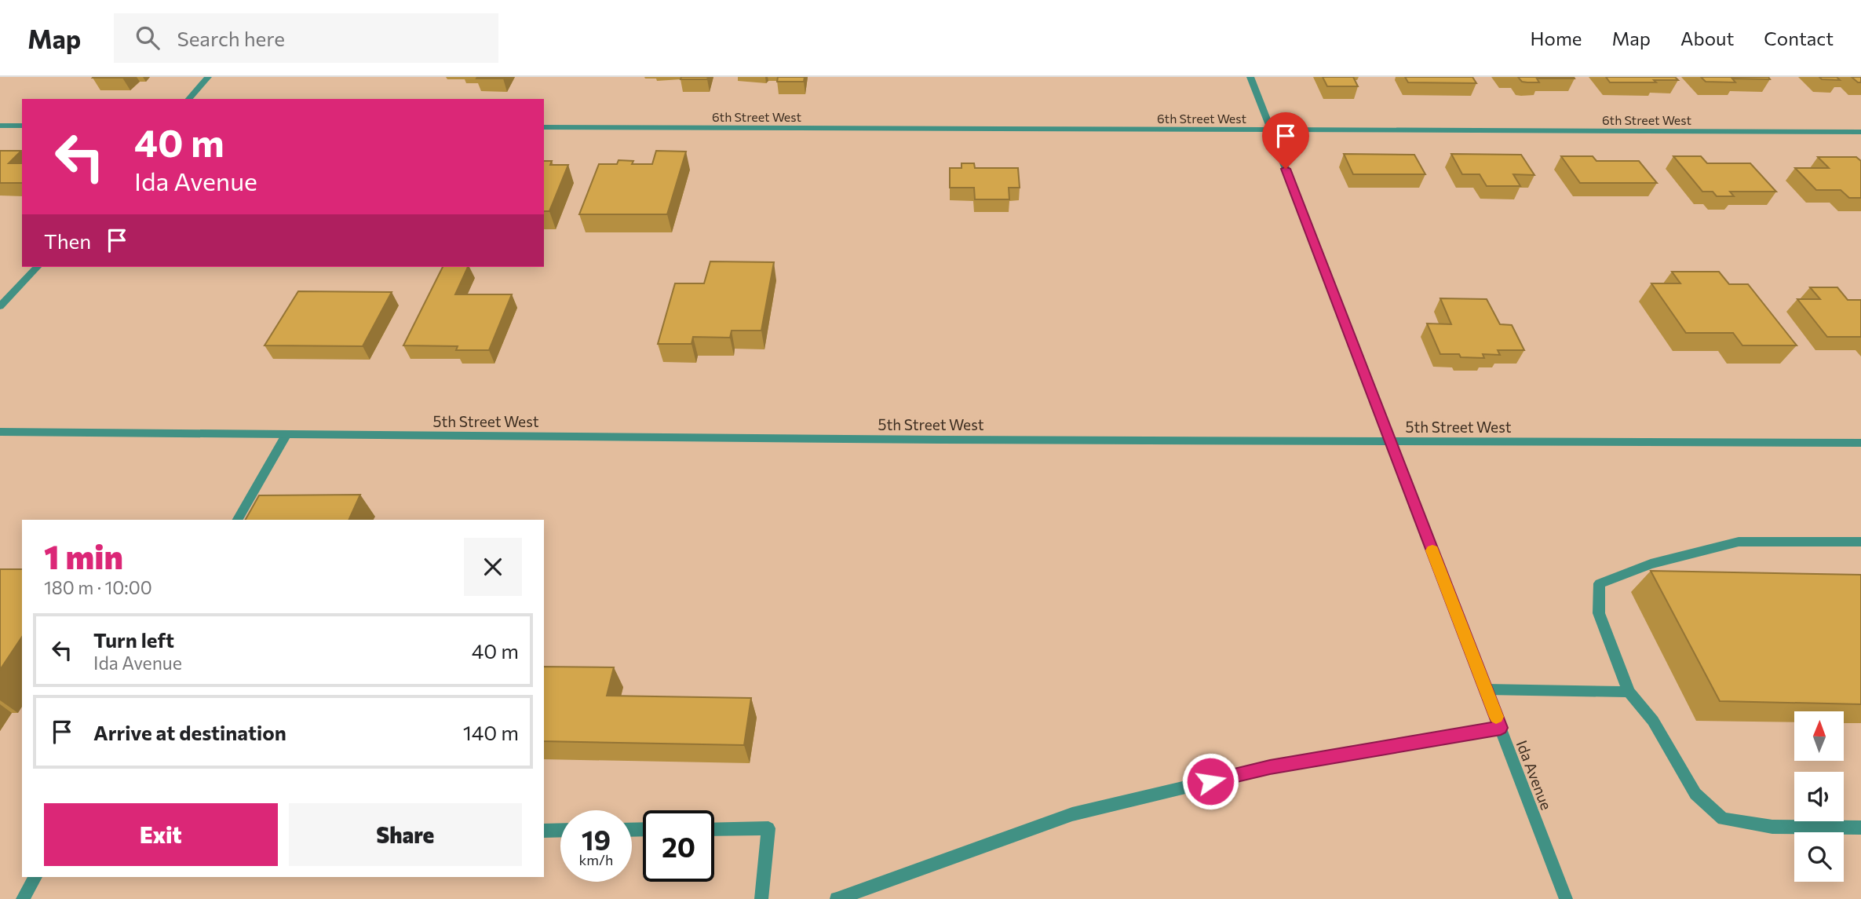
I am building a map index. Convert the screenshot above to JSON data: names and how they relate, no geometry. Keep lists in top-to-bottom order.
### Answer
{
  "streets": {
    "street": ["6th Street West", "5th Street West", "Ida Avenue"]
  },
  "crossings": [
    ["6th Street West", "Ida Avenue"],
    ["5th Street West", "Ida Avenue"]
  ],
  "north": "top",
  "page": {
    "header": "Map",
    "search": "Search here",
    "nav": [
      "Home",
      "Map",
      "About",
      "Contact"
    ],
    "turn": ["40 m", "Ida Avenue"],
    "then": "Then",
    "heading": ["1 min", "180 m · 10:00"],
    "list": [
      {
        "name": "Turn left",
        "note": "Ida Avenue",
        "value": "40 m"
      },
      {
        "name": "Arrive at destination",
        "value": "140 m"
      }
    ],
    "buttons": ["Exit", "Share"],
    "speed": "19 km/h",
    "limit": "20"
  }
}
